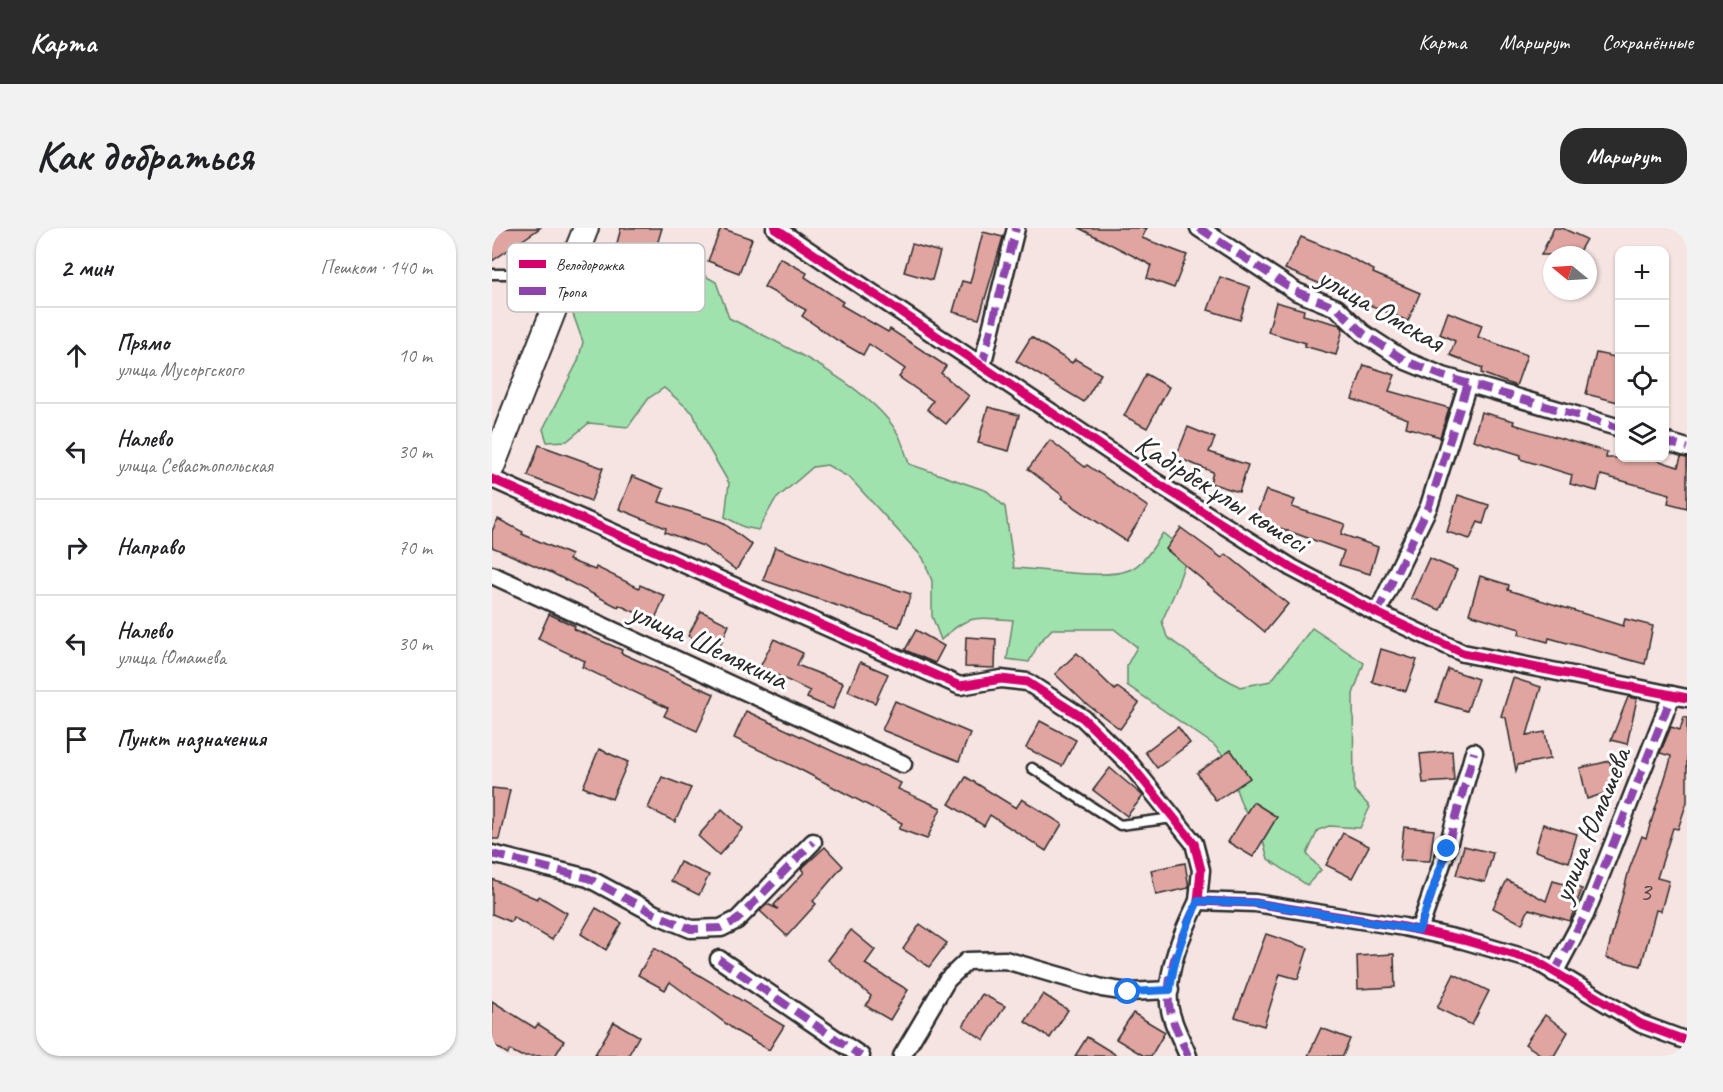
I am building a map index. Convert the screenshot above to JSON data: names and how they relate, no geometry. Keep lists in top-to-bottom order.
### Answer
{
  "streets": {
    "street": [
      "улица Омская",
      "Қадірбекұлы көшесі",
      "улица Шемякина",
      "улица Юмашева"
    ]
  },
  "crossings": [
    ["Қадірбекұлы көшесі", "улица Юмашева"]
  ],
  "house_numbers": ["3"],
  "legend": ["Велодорожка", "Тропа"],
  "north": "left",
  "page": {
    "header": "Карта",
    "nav": ["Карта", "Маршрут", "Сохранённые"],
    "buttons": "Маршрут",
    "title": "Как добраться",
    "heading": ["2 мин", "Пешком · 140 m"],
    "map_buttons": ["+", "−"],
    "list": [
      ["Прямо", "улица Мусоргского", "10 m"],
      ["Налево", "улица Севастопольская", "30 m"],
      ["Направо", "70 m"],
      ["Налево", "улица Юмашева", "30 m"],
      "Пункт назначения"
    ]
  }
}
